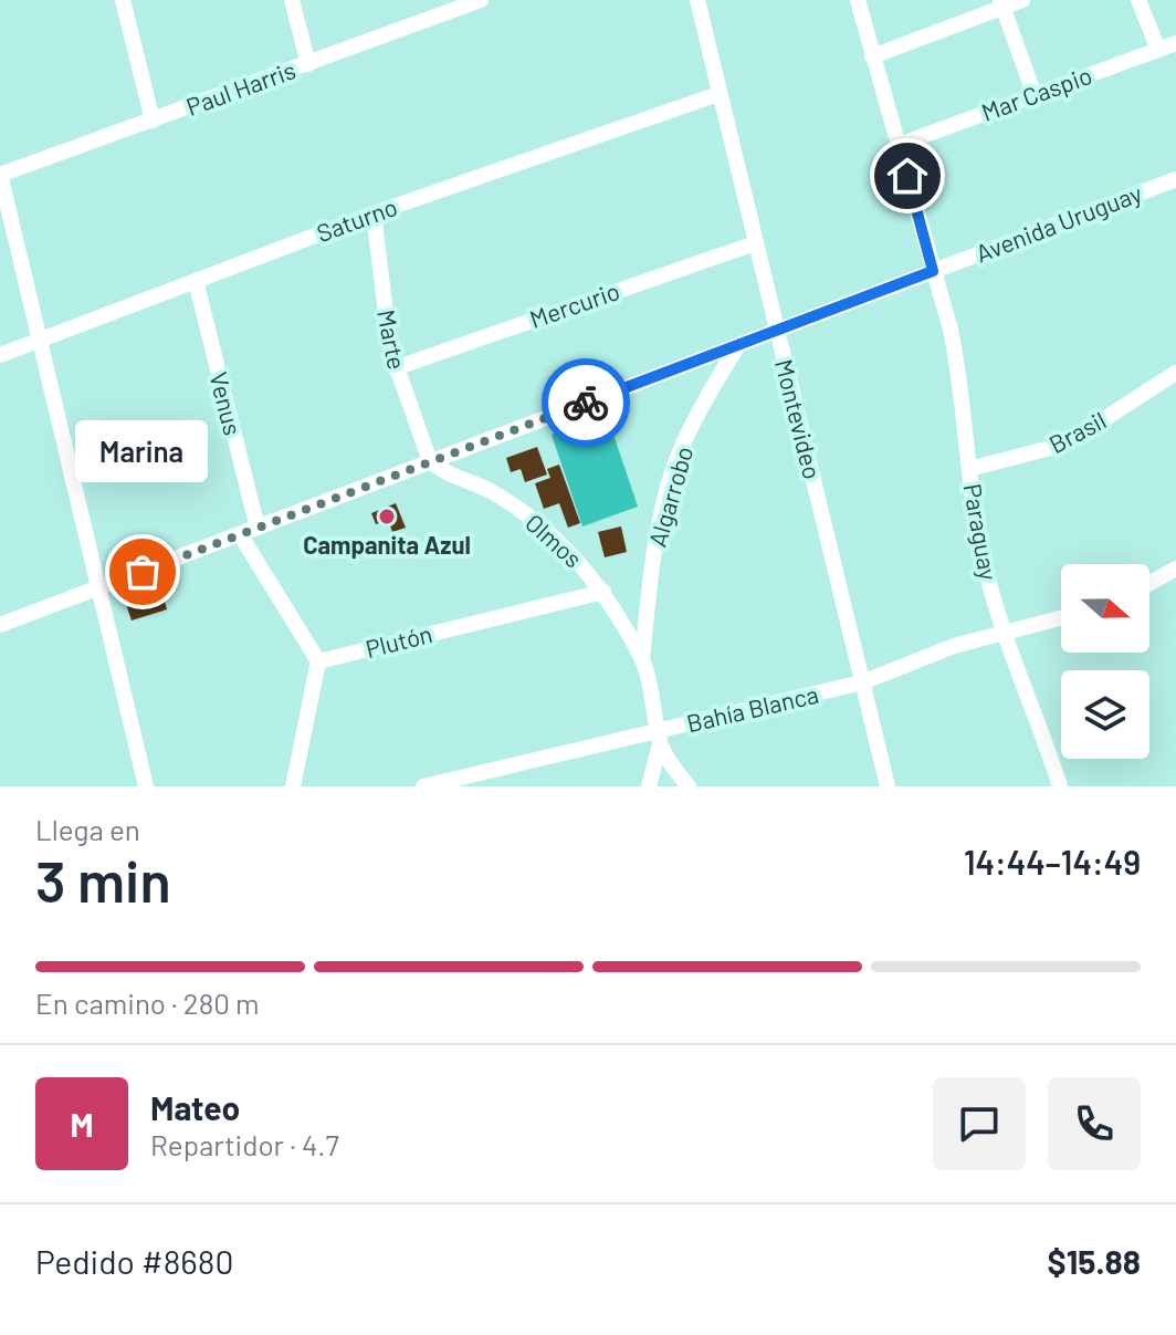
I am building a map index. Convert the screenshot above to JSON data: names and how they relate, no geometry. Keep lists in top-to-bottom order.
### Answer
{
  "streets": {
    "street": [
      "Paul Harris",
      "Mar Caspio",
      "Saturno",
      "Avenida Uruguay",
      "Mercurio",
      "Marte",
      "Venus",
      "Montevideo",
      "Brasil",
      "Algarrobo",
      "Paraguay",
      "Olmos",
      "Plutón",
      "Bahía Blanca"
    ]
  },
  "crossings": [
    ["Mar Caspio", "Paraguay"],
    ["Saturno", "Marte"],
    ["Saturno", "Venus"],
    ["Saturno", "Montevideo"],
    ["Avenida Uruguay", "Marte"],
    ["Avenida Uruguay", "Venus"],
    ["Avenida Uruguay", "Montevideo"],
    ["Avenida Uruguay", "Algarrobo"],
    ["Avenida Uruguay", "Paraguay"],
    ["Avenida Uruguay", "Olmos"],
    ["Mercurio", "Marte"],
    ["Mercurio", "Montevideo"],
    ["Marte", "Olmos"],
    ["Montevideo", "Bahía Blanca"],
    ["Brasil", "Paraguay"],
    ["Algarrobo", "Olmos"],
    ["Paraguay", "Bahía Blanca"],
    ["Olmos", "Plutón"]
  ],
  "places": ["Campanita Azul", "Marina"],
  "north": "right",
  "page": {
    "bubble": "Marina",
    "heading": ["3 min", "Llega en", "14:44–14:49"],
    "panel": [
      "Mateo",
      "Repartidor · 4.7",
      "Pedido #8680",
      "$15.88"
    ],
    "bar": "En camino · 280 m",
    "round": "M"
  }
}
